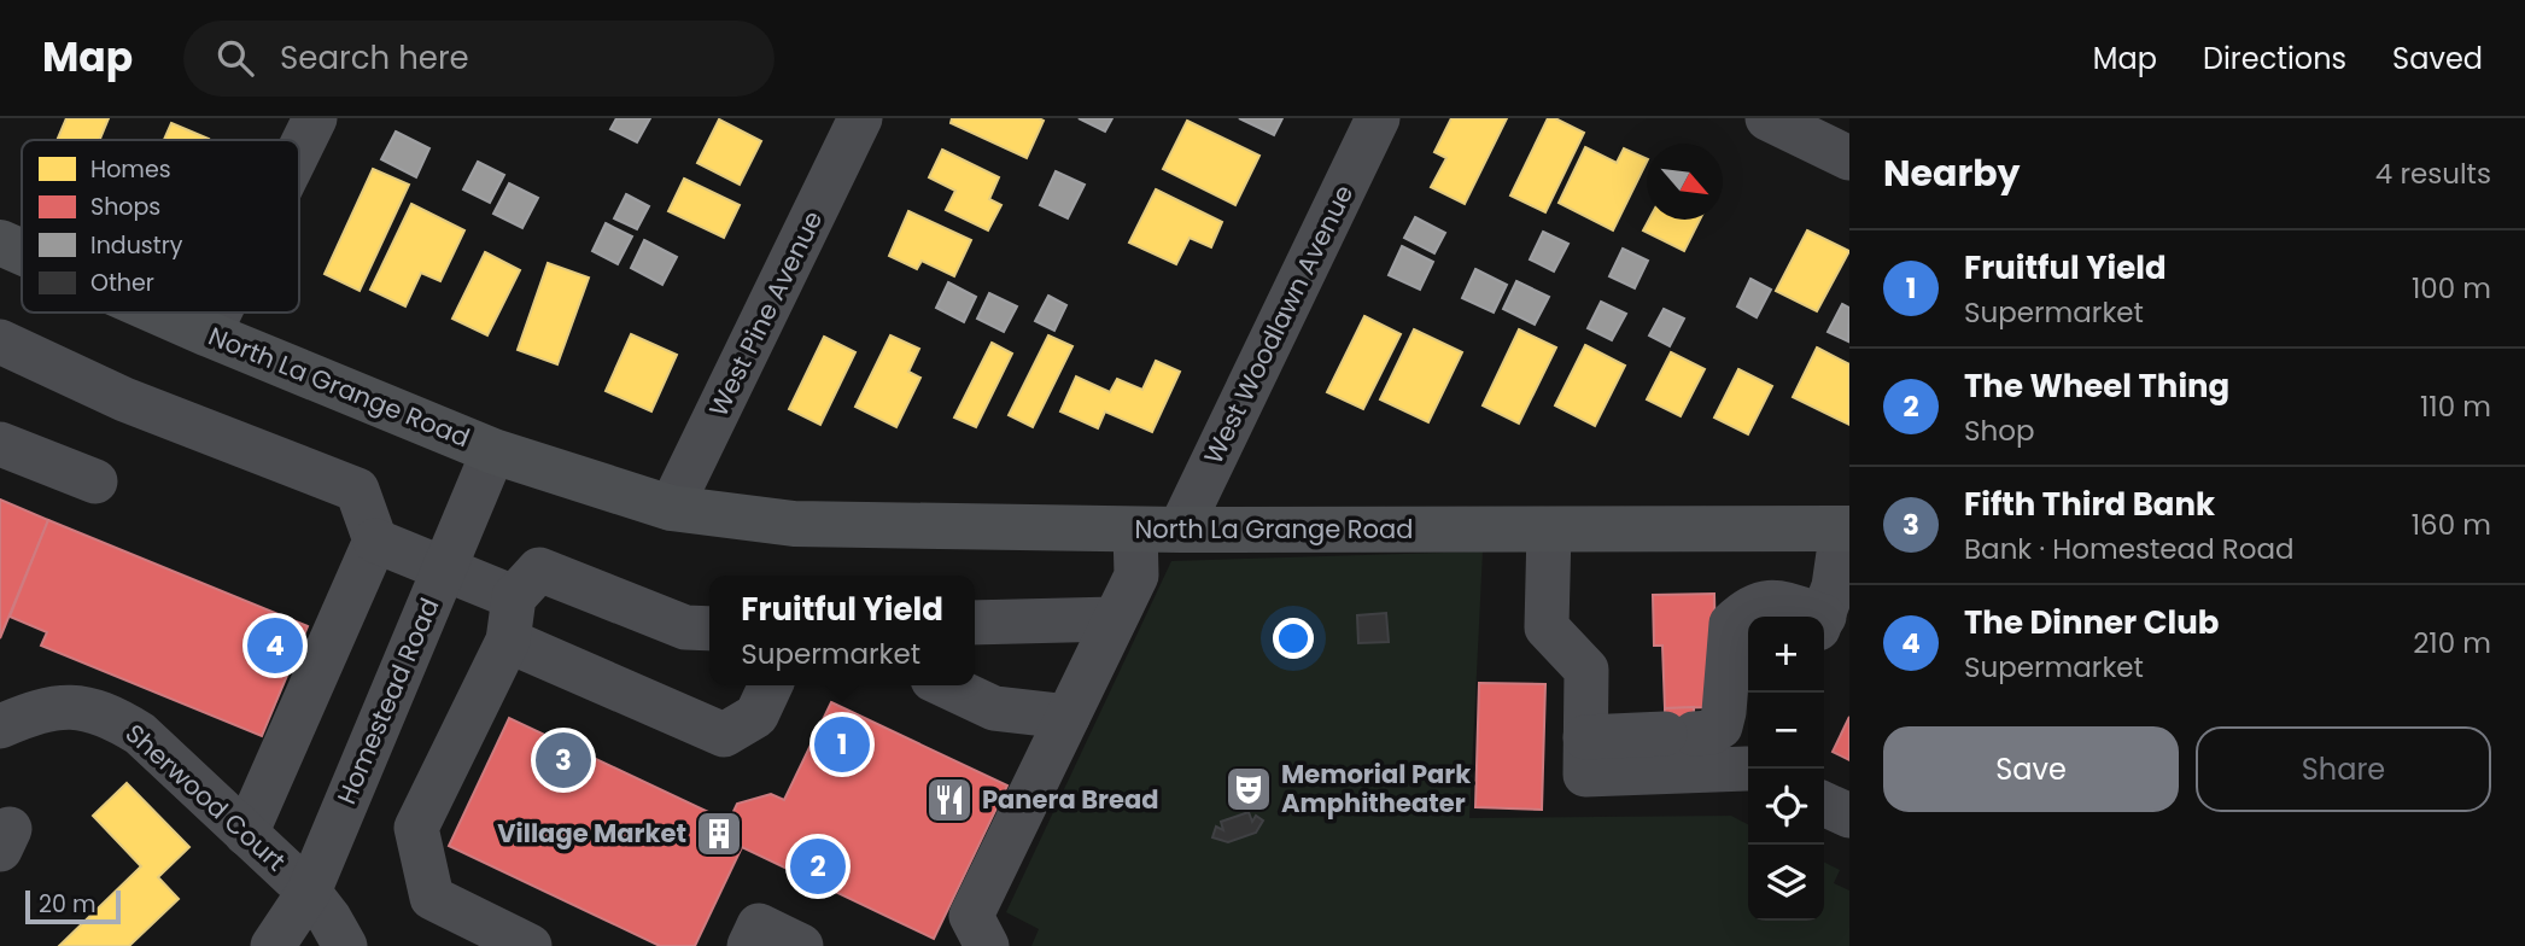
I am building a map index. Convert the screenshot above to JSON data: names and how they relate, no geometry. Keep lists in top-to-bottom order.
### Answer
{
  "streets": {
    "main road": ["North La Grange Road"],
    "street": [
      "West Pine Avenue",
      "West Woodlawn Avenue",
      "Homestead Road",
      "Sherwood Court"
    ]
  },
  "crossings": [
    ["West Pine Avenue", "North La Grange Road"],
    ["West Woodlawn Avenue", "North La Grange Road"],
    ["North La Grange Road", "Homestead Road"],
    ["Homestead Road", "Sherwood Court"]
  ],
  "places": {
    "theatre": ["Memorial Park Amphitheater"],
    "restaurant": ["Panera Bread"],
    "building": ["Village Market"]
  },
  "legend": [
    "Homes",
    "Shops",
    "Industry",
    "Other"
  ],
  "scale_bar": "20 m",
  "north": "bottom right",
  "page": {
    "header": "Map",
    "search": "Search here",
    "nav": ["Map", "Directions", "Saved"],
    "heading": ["Nearby", "4 results"],
    "list": [
      {
        "mark": "1",
        "name": "Fruitful Yield",
        "note": "Supermarket",
        "value": "100 m"
      },
      {
        "mark": "2",
        "name": "The Wheel Thing",
        "note": "Shop",
        "value": "110 m"
      },
      {
        "mark": "3",
        "name": "Fifth Third Bank",
        "note": "Bank · Homestead Road",
        "value": "160 m"
      },
      {
        "mark": "4",
        "name": "The Dinner Club",
        "note": "Supermarket",
        "value": "210 m"
      }
    ],
    "popup": ["Fruitful Yield", "Supermarket"],
    "pins": [
      "4",
      "1",
      "3",
      "2"
    ],
    "map_buttons": ["+", "−"],
    "buttons": ["Save", "Share"],
    "scale": "20 m"
  }
}
